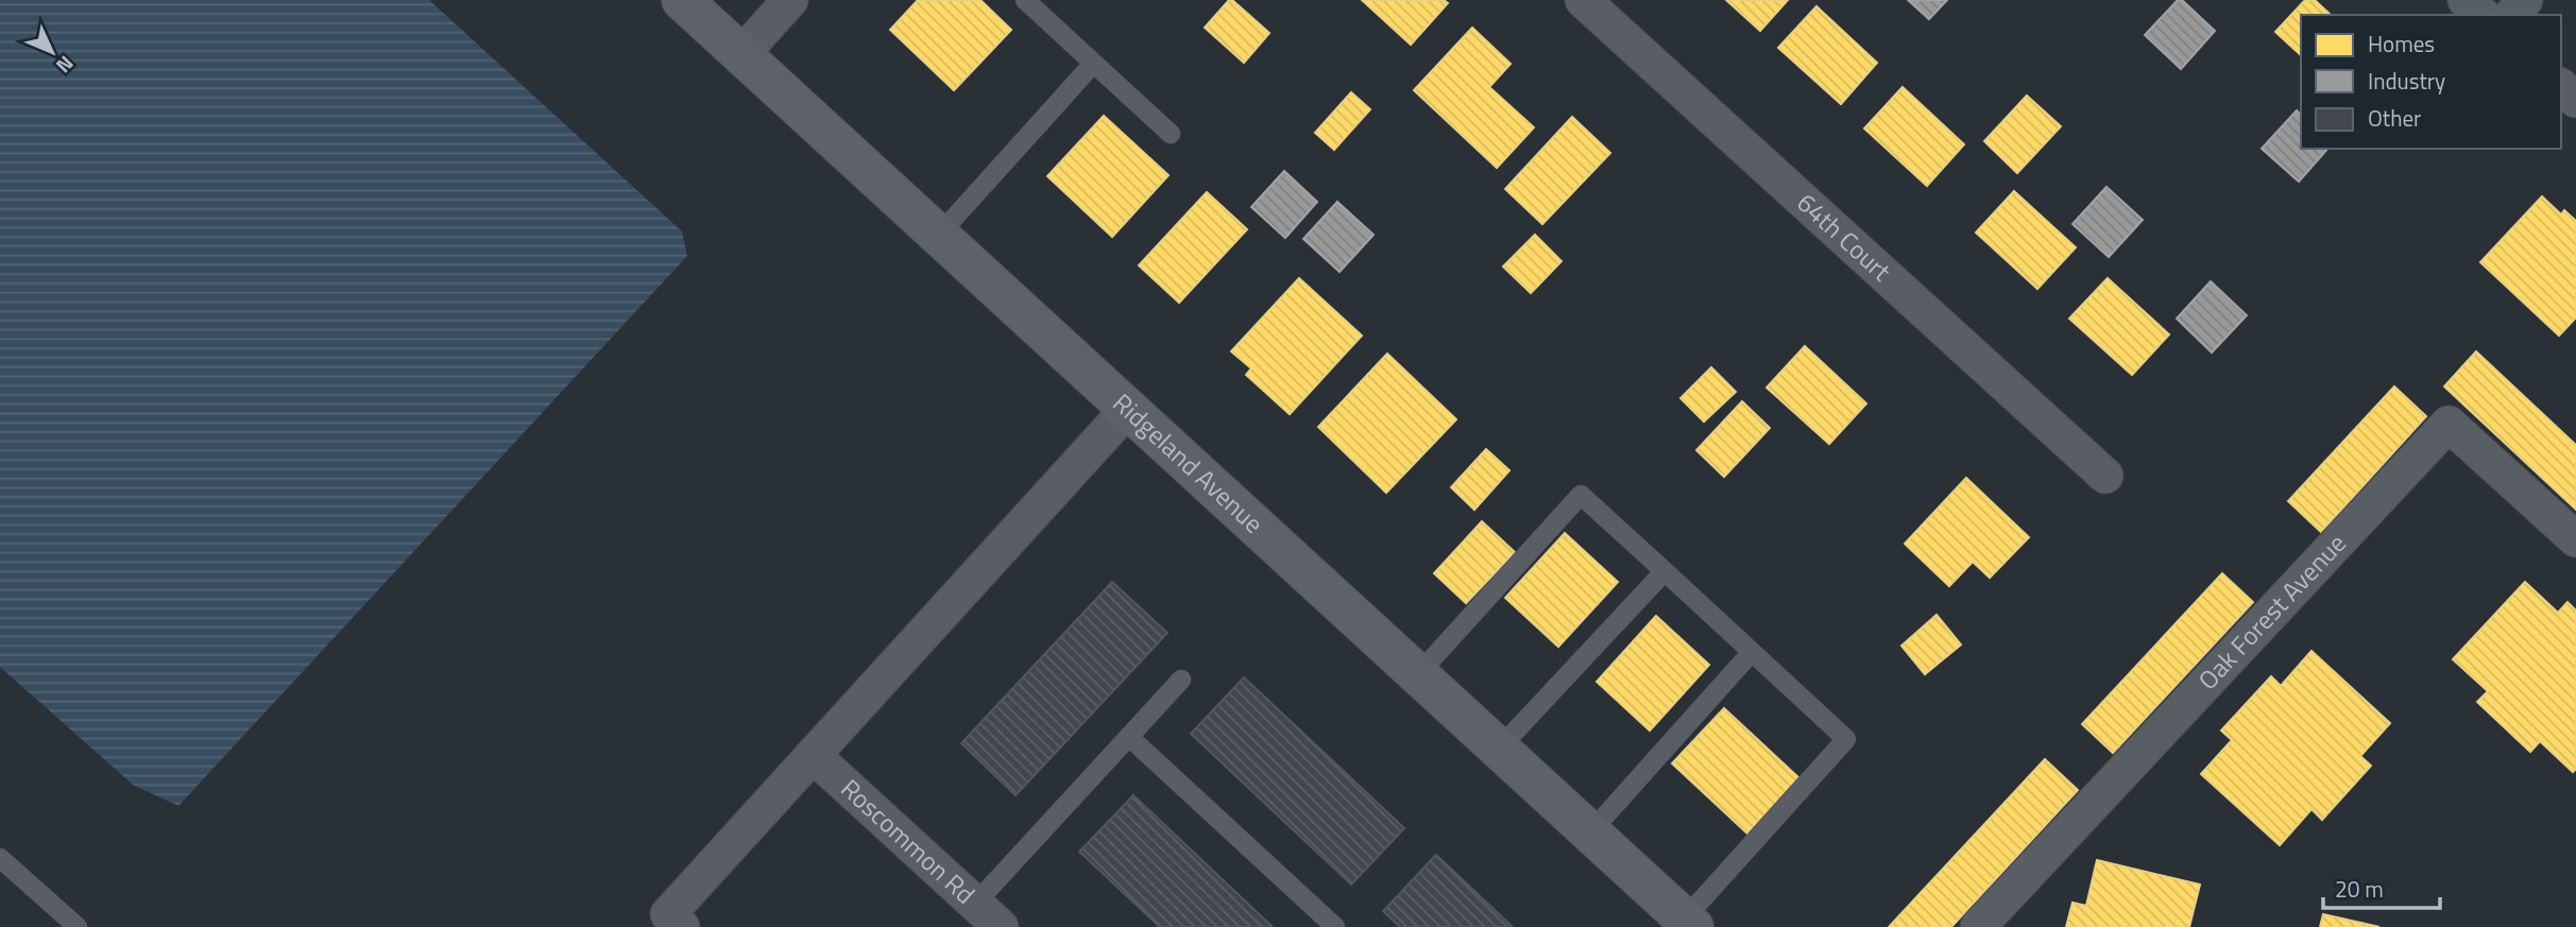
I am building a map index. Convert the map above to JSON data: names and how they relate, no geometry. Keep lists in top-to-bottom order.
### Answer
{
  "streets": {
    "street": [
      "64th Court",
      "Ridgeland Avenue",
      "Oak Forest Avenue",
      "Roscommon Rd"
    ]
  },
  "legend": ["Homes", "Industry", "Other"],
  "scale_bar": "20 m",
  "north": "bottom right"
}
